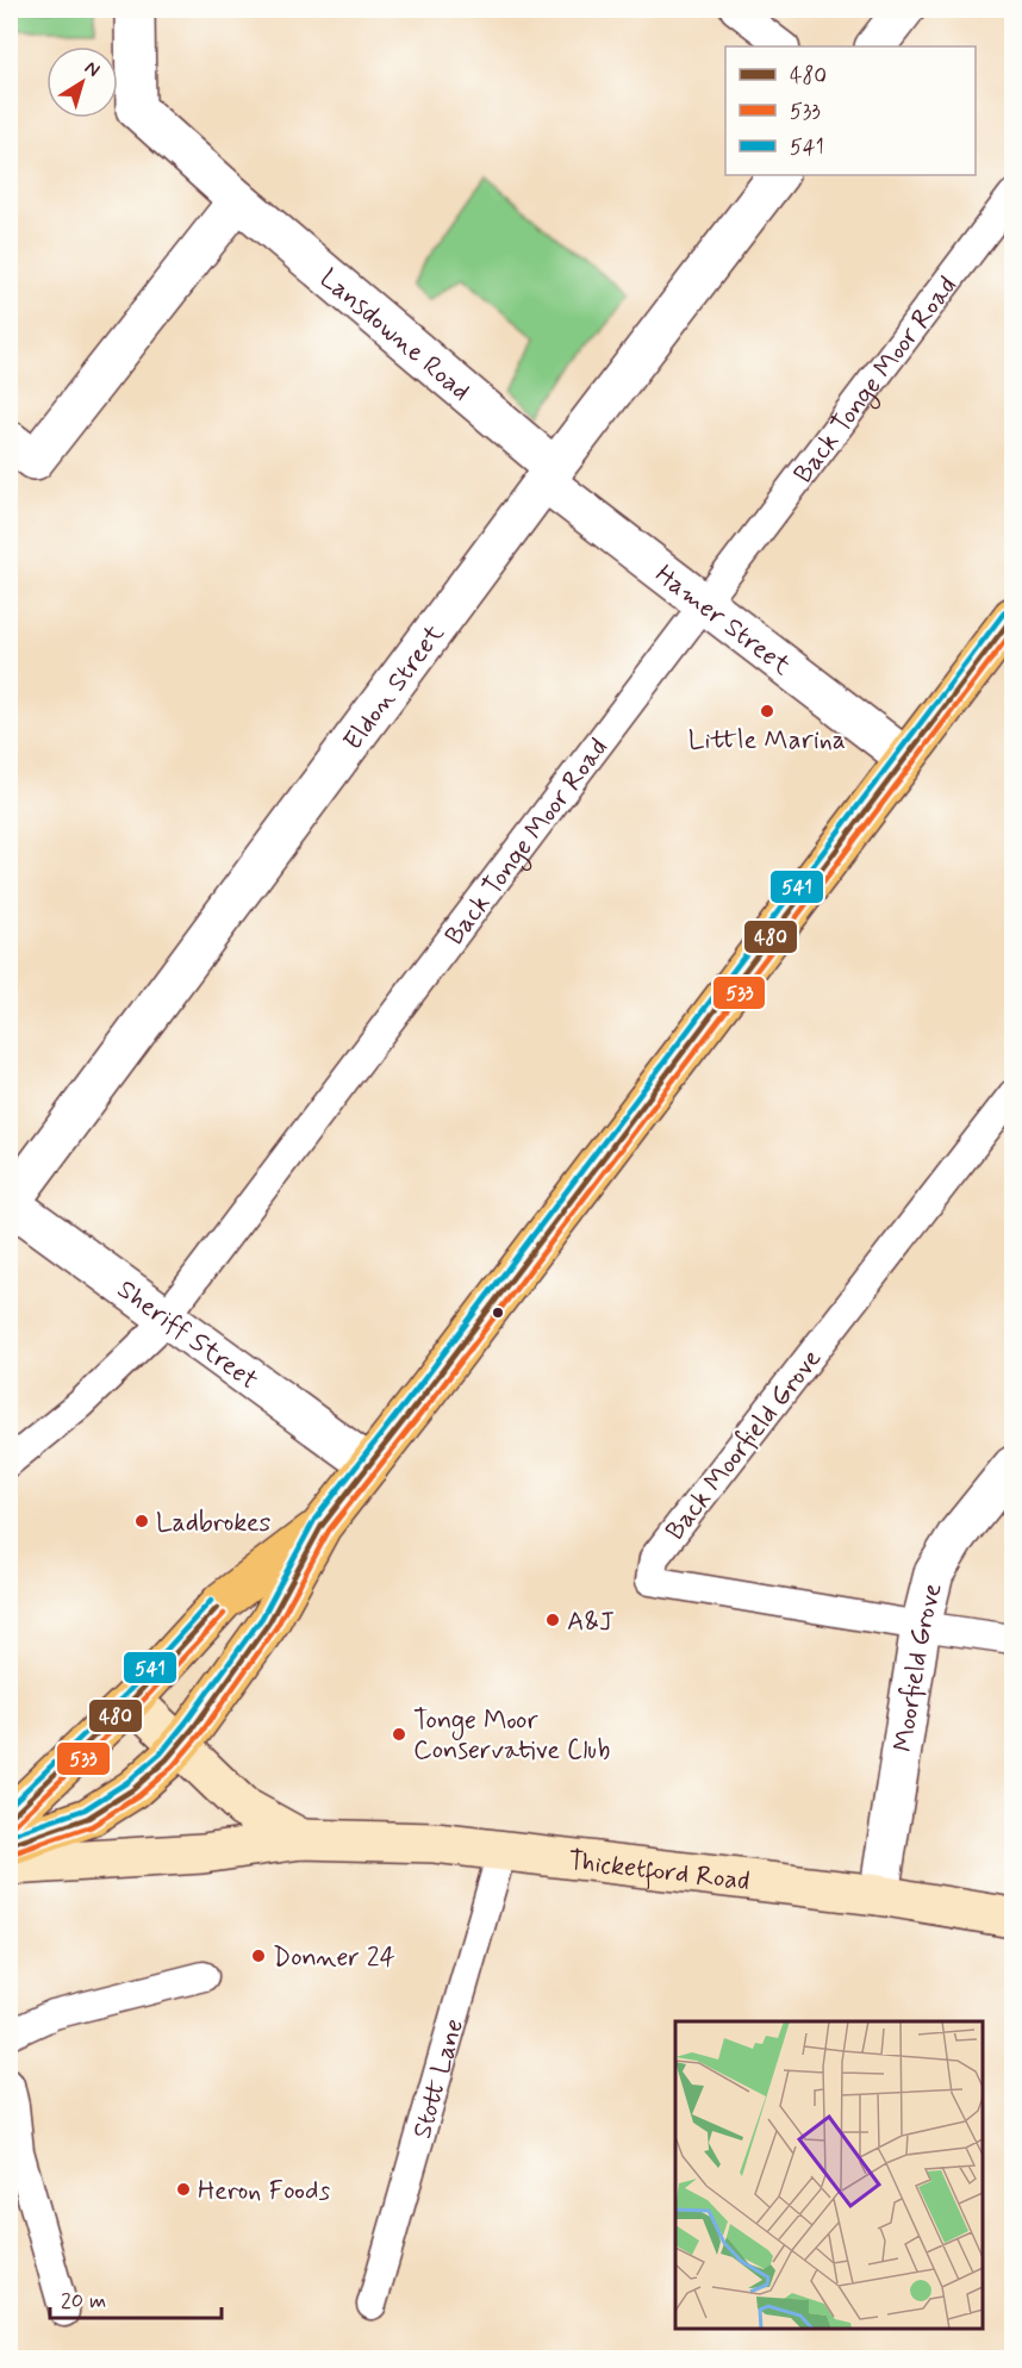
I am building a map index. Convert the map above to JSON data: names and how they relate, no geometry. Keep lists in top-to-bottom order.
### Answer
{
  "streets": {
    "main road": ["Thicketford Road"],
    "street": [
      "Lansdowne Road",
      "Hamer Street",
      "Eldon Street",
      "Sheriff Street",
      "Moorfield Grove"
    ],
    "lane": ["Back Tonge Moor Road", "Back Moorfield Grove", "Stott Lane"]
  },
  "crossings": [
    ["Lansdowne Road", "Hamer Street"],
    ["Lansdowne Road", "Eldon Street"],
    ["Back Tonge Moor Road", "Hamer Street"],
    ["Back Tonge Moor Road", "Sheriff Street"],
    ["Hamer Street", "Eldon Street"],
    ["Eldon Street", "Sheriff Street"],
    ["Back Moorfield Grove", "Moorfield Grove"],
    ["Moorfield Grove", "Thicketford Road"],
    ["Thicketford Road", "Stott Lane"]
  ],
  "places": [
    "Little Marina",
    "Ladbrokes",
    "A&J",
    "Tonge Moor Conservative Club",
    "Donner 24",
    "Heron Foods"
  ],
  "lines": ["transit line 541", "transit line 480", "transit line 533"],
  "legend": ["480", "533", "541"],
  "scale_bar": "20 m",
  "north": "top right"
}
